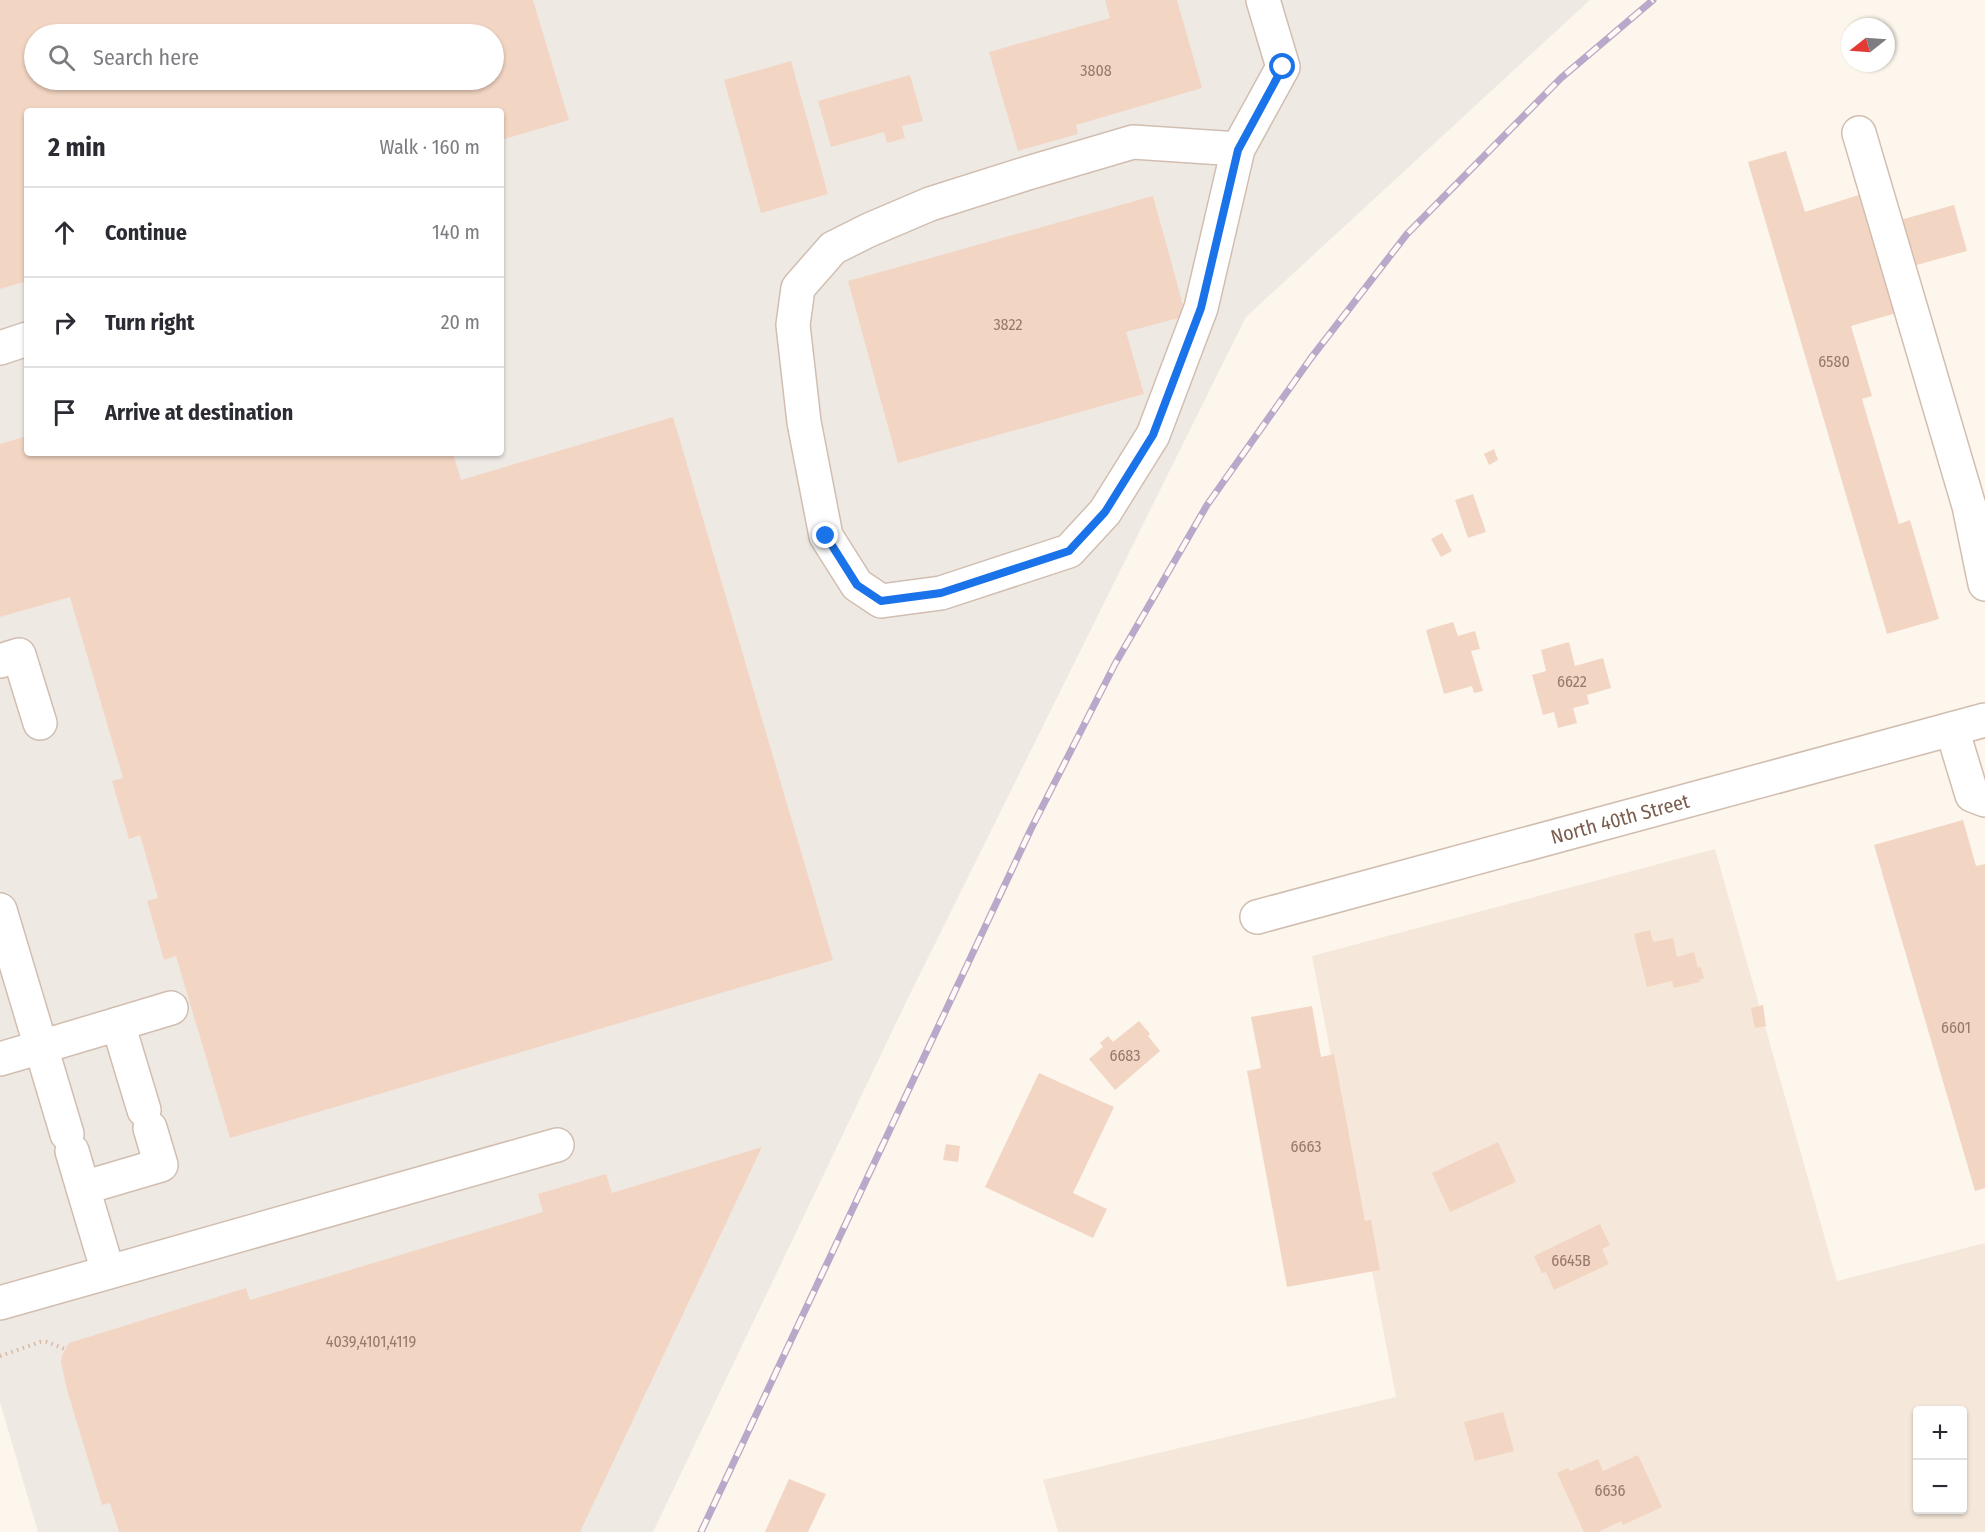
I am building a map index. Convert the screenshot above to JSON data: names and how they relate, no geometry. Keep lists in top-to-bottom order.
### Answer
{
  "streets": {
    "street": ["North 40th Street"]
  },
  "house_numbers": [
    "3808",
    "3822",
    "6580",
    "6622",
    "6601",
    "6683",
    "6663",
    "6645B",
    "4039,4101,4119",
    "6636"
  ],
  "north": "left",
  "page": {
    "search": "Search here",
    "heading": ["2 min", "Walk · 160 m"],
    "list": [
      ["Continue", "140 m"],
      ["Turn right", "20 m"],
      "Arrive at destination"
    ],
    "map_buttons": ["+", "−"]
  }
}
